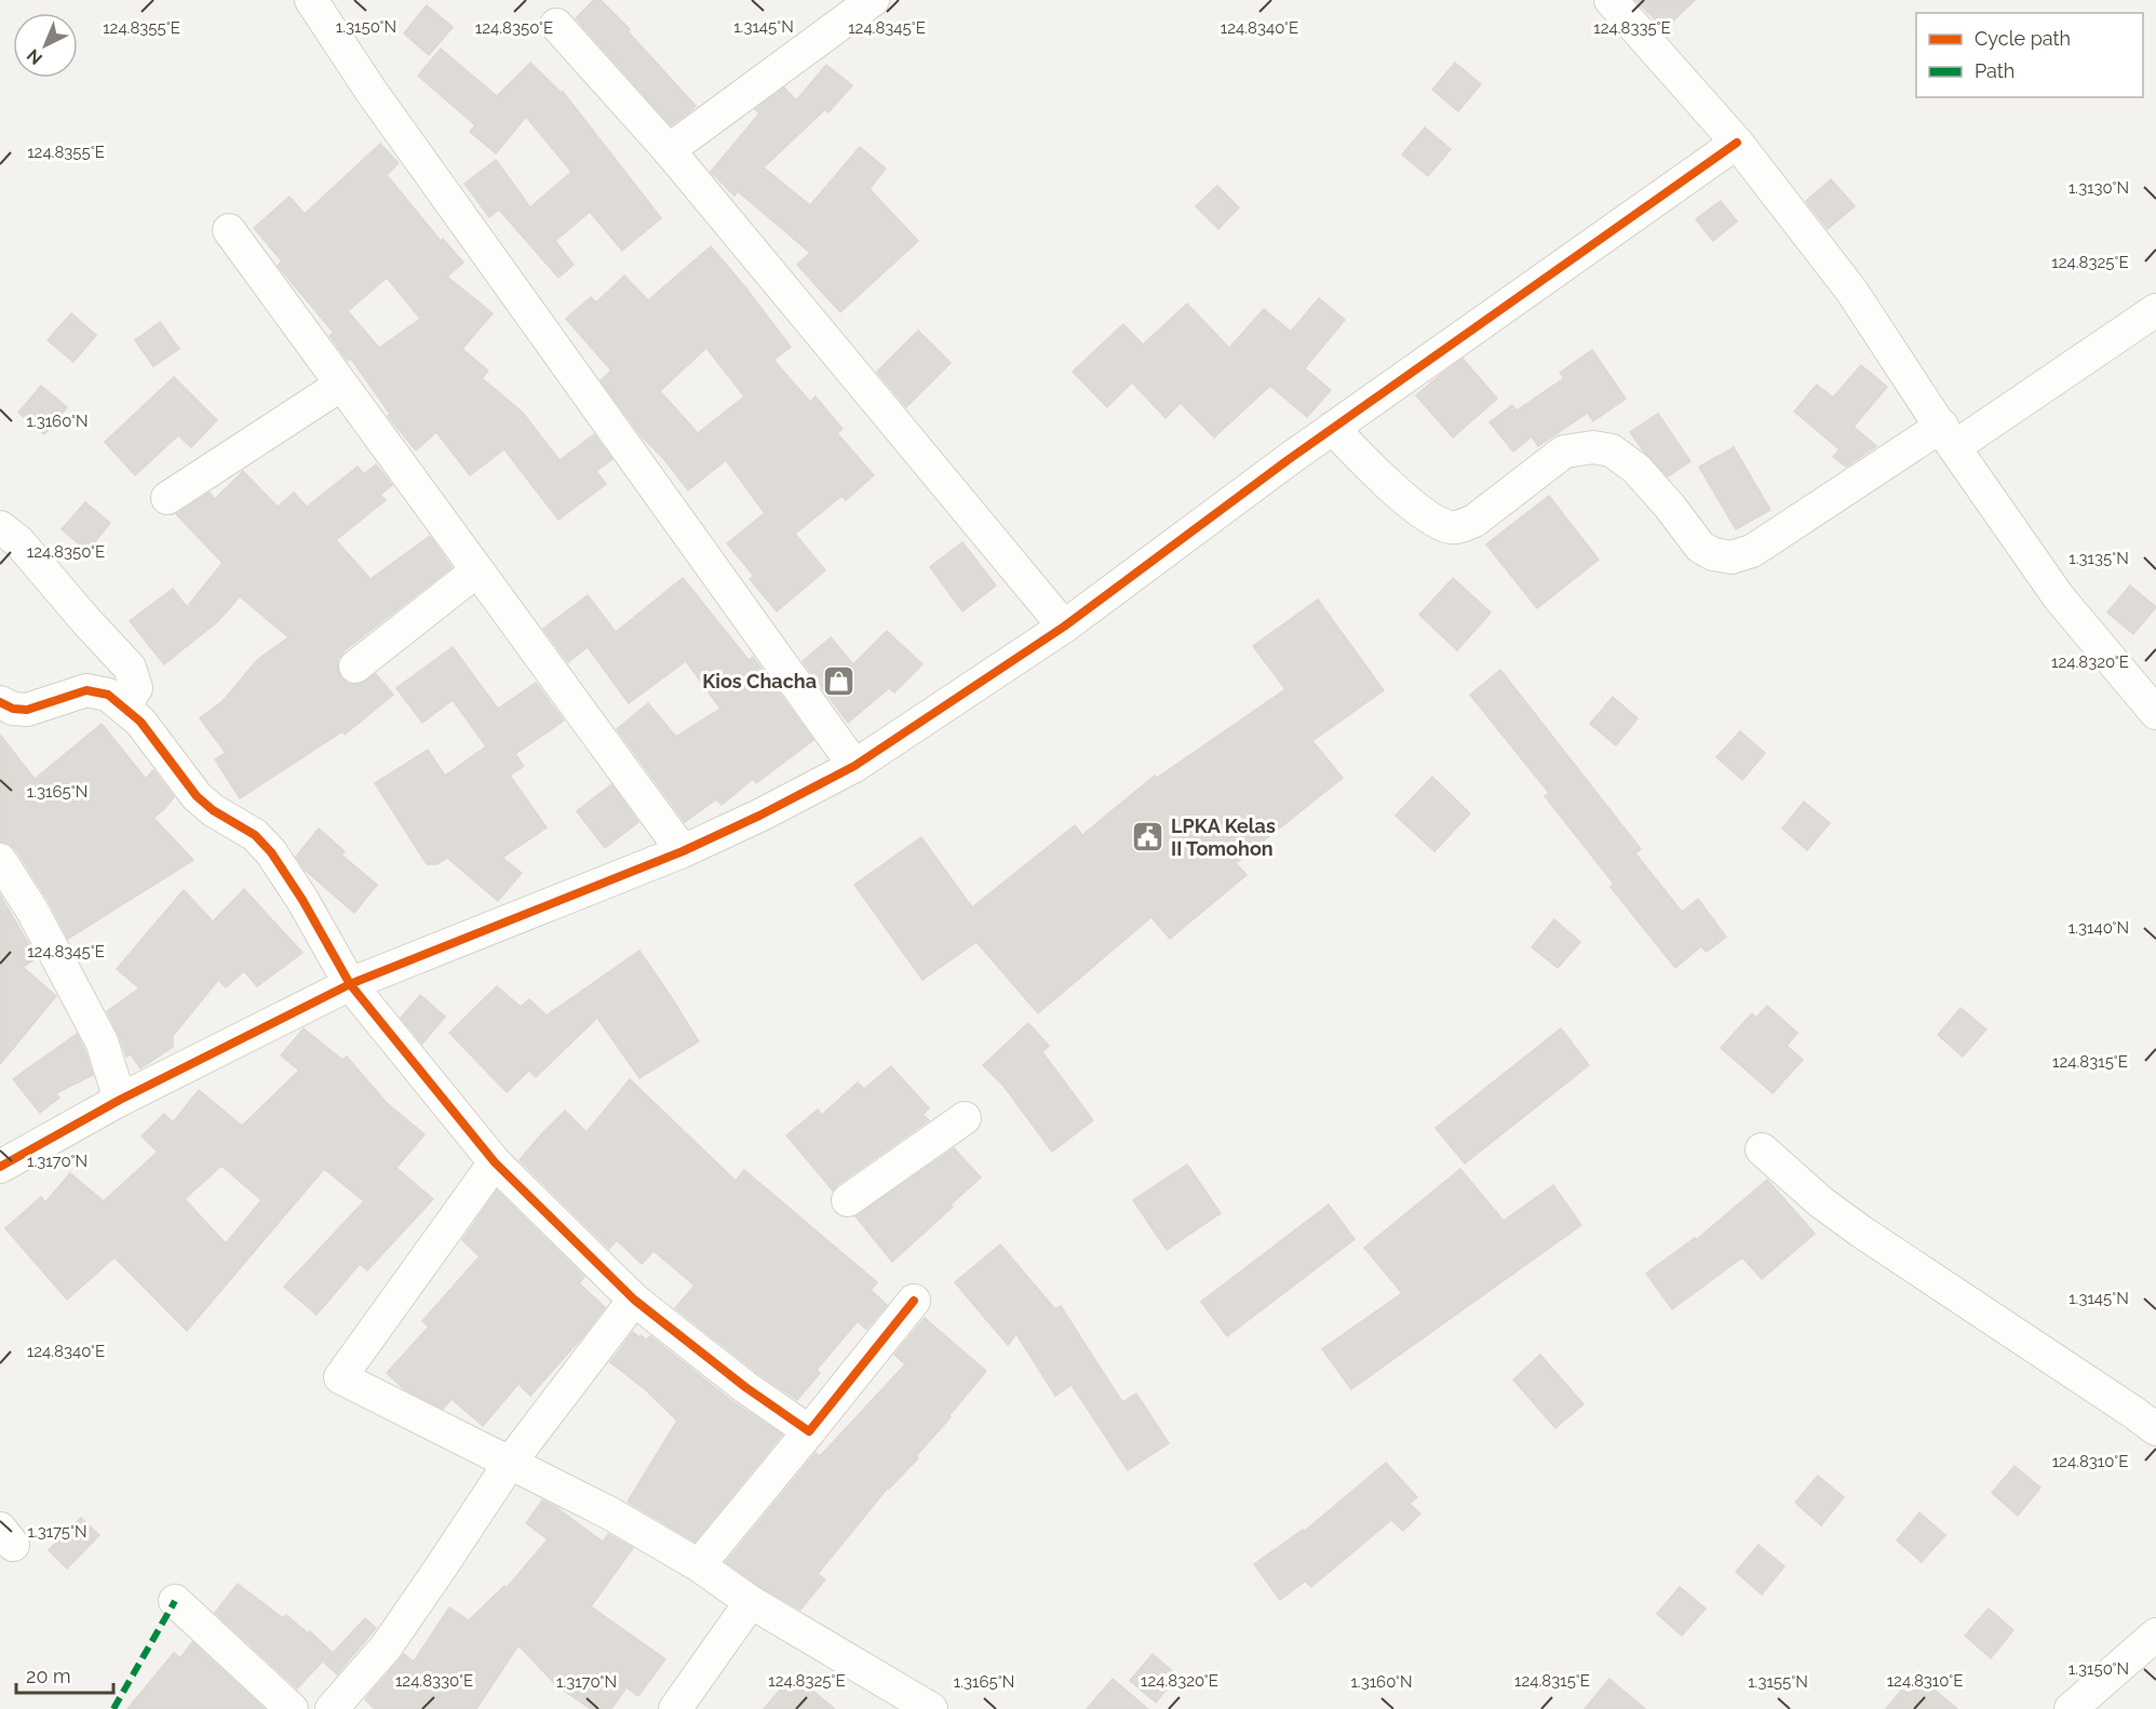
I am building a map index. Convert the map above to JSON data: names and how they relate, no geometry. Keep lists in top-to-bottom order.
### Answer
{
  "places": {
    "shop": ["Kios Chacha"],
    "public building": ["LPKA Kelas II Tomohon"]
  },
  "legend": ["Cycle path", "Path"],
  "scale_bar": "20 m",
  "north": "bottom left",
  "coordinates": [
    "1.3150°N",
    "1.3145°N",
    "124.8335°E",
    "124.8355°E",
    "124.8350°E",
    "124.8345°E",
    "124.8340°E",
    "1.3130°N",
    "124.8325°E",
    "1.3160°N",
    "1.3135°N",
    "124.8320°E",
    "1.3165°N",
    "1.3140°N",
    "124.8315°E",
    "1.3170°N",
    "124.8310°E",
    "1.3175°N",
    "124.8330°E",
    "1.3155°N"
  ]
}
